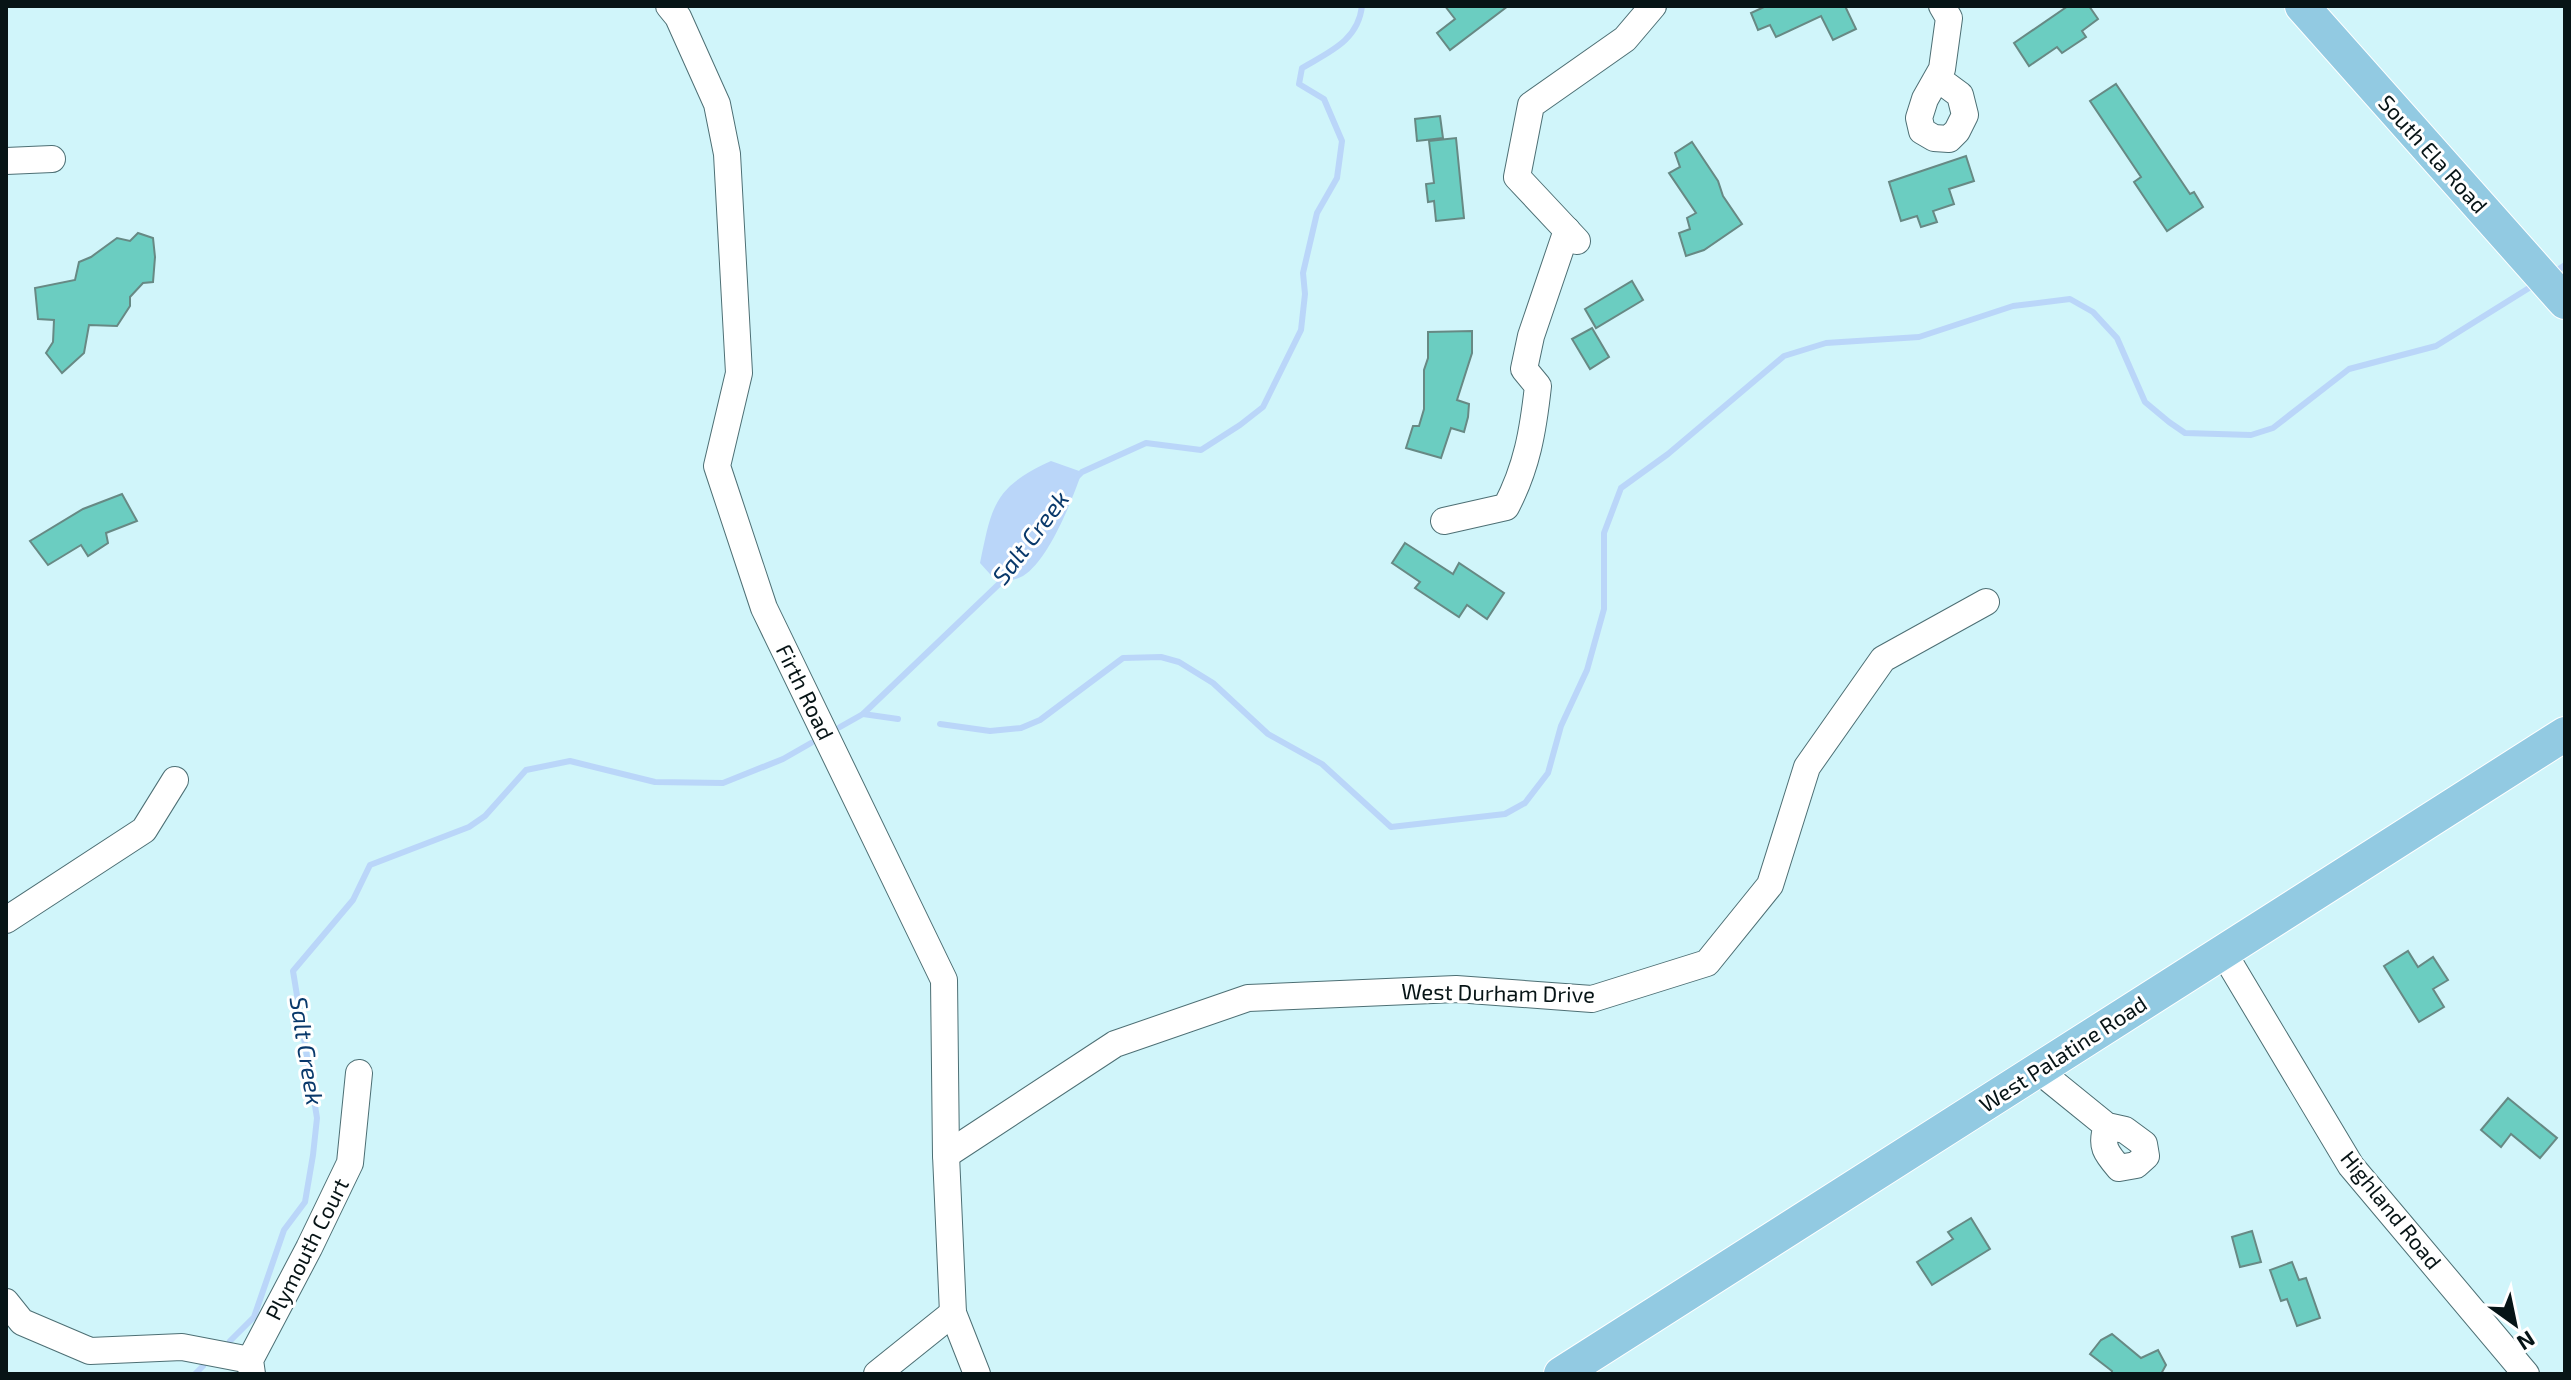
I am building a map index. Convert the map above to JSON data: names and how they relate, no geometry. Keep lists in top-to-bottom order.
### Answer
{
  "streets": {
    "main road": ["South Ela Road", "West Palatine Road"],
    "street": [
      "Firth Road",
      "West Durham Drive",
      "Highland Road",
      "Plymouth Court"
    ]
  },
  "crossings": [
    ["Firth Road", "West Durham Drive"],
    ["West Palatine Road", "Highland Road"]
  ],
  "water": ["Salt Creek"],
  "north": "bottom right"
}
